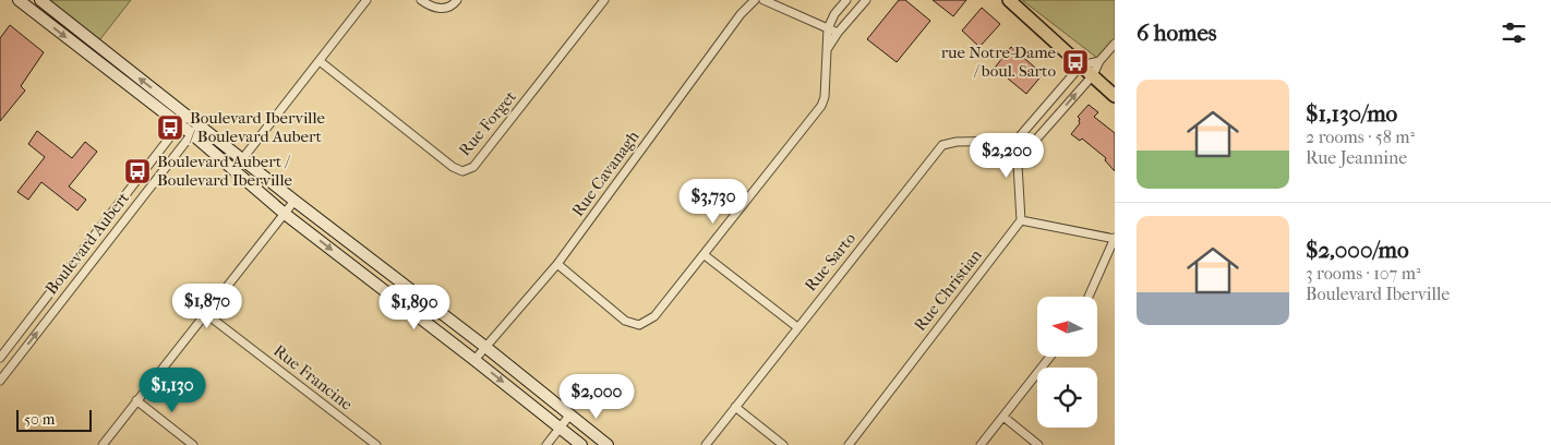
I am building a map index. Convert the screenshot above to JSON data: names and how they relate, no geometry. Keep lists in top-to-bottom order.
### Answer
{
  "streets": {
    "street": [
      "Rue Forget",
      "Rue Cavanagh",
      "Boulevard Aubert",
      "Rue Sarto",
      "Rue Christian",
      "Rue Francine"
    ]
  },
  "places": {
    "bus stop": ["rue Notre-Dame / boul. Sarto", "Boulevard Iberville / Boulevard Aubert", "Boulevard Aubert / Boulevard Iberville"]
  },
  "scale_bar": "50 m",
  "north": "left",
  "page": {
    "heading": "6 homes",
    "list": [
      {
        "name": "$1,130/mo",
        "note": "2 rooms · 58 m² · Rue Jeannine"
      },
      {
        "name": "$2,000/mo",
        "note": "3 rooms · 107 m² · Boulevard Iberville"
      }
    ],
    "price": [
      "$2,200",
      "$3,730",
      "$1,870",
      "$1,890",
      "$1,130",
      "$2,000"
    ],
    "scale": "50 m"
  }
}
